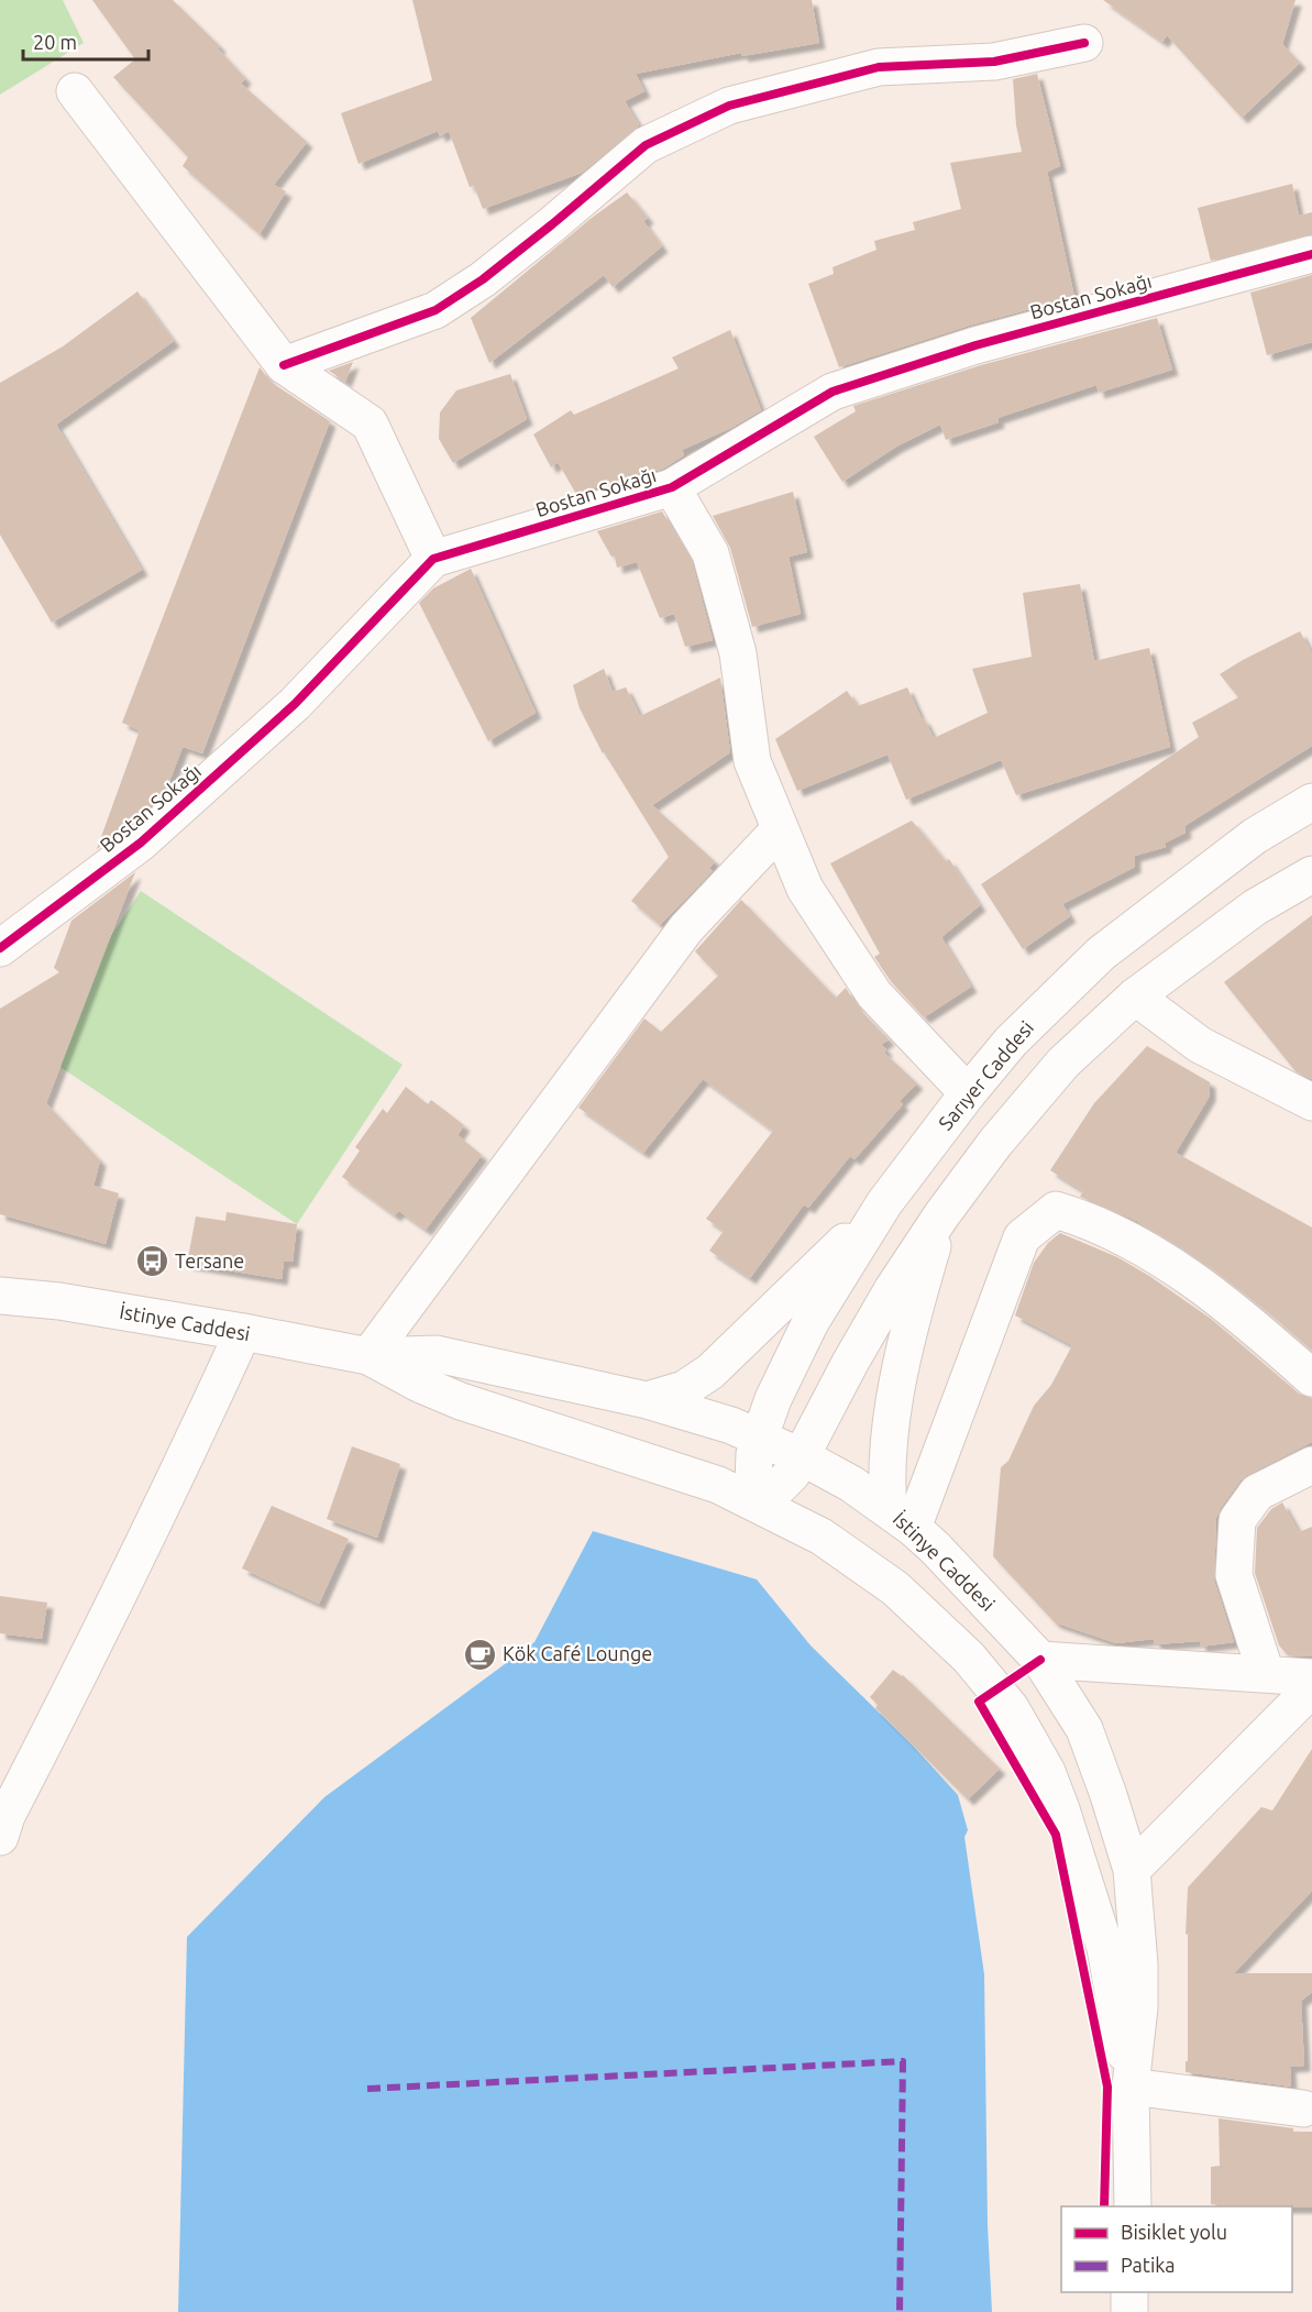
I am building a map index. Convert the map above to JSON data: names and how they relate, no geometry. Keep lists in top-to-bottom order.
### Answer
{
  "streets": {
    "street": ["Bostan Sokağı", "Sarıyer Caddesi", "İstinye Caddesi"]
  },
  "crossings": [
    ["Sarıyer Caddesi", "İstinye Caddesi"]
  ],
  "places": {
    "bus stop": ["Tersane"],
    "cafe": ["Kök Café Lounge"]
  },
  "legend": ["Bisiklet yolu", "Patika"],
  "scale_bar": "20 m"
}
